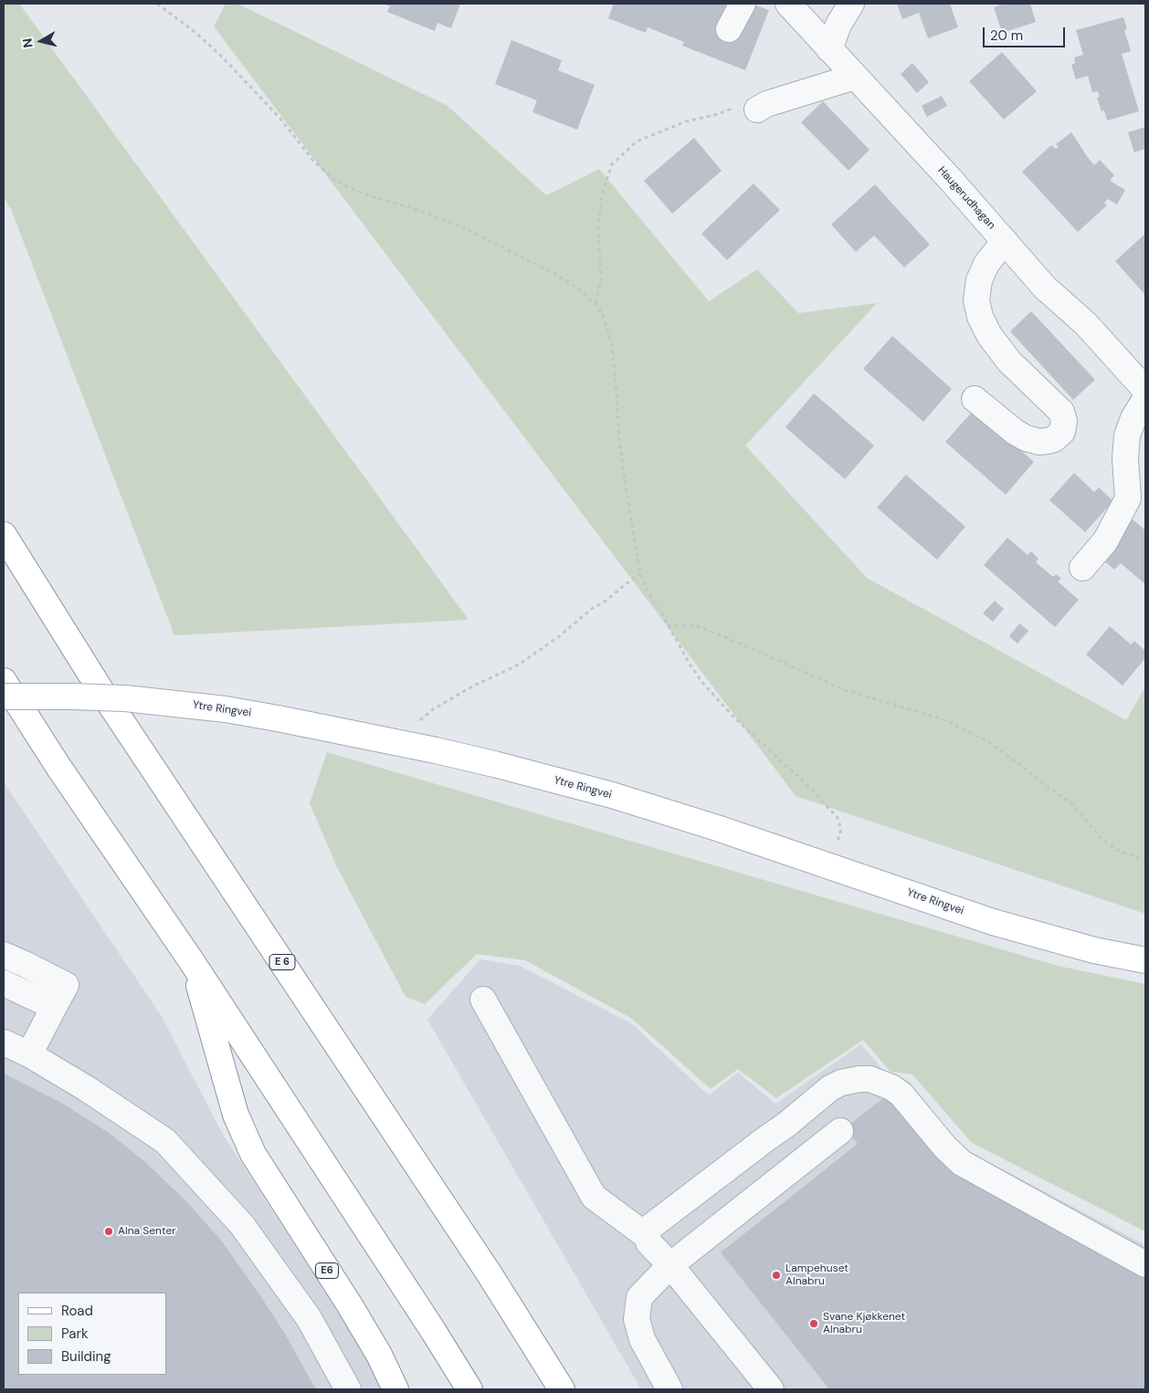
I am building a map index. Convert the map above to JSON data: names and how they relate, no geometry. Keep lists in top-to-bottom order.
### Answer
{
  "streets": {
    "main road": ["Ytre Ringvei", "E 6", "E6"],
    "street": ["Haugerudhagan"]
  },
  "places": ["Alna Senter", "Lampehuset Alnabru", "Svane Kjøkkenet Alnabru"],
  "legend": ["Road", "Park", "Building"],
  "scale_bar": "20 m",
  "north": "left"
}
